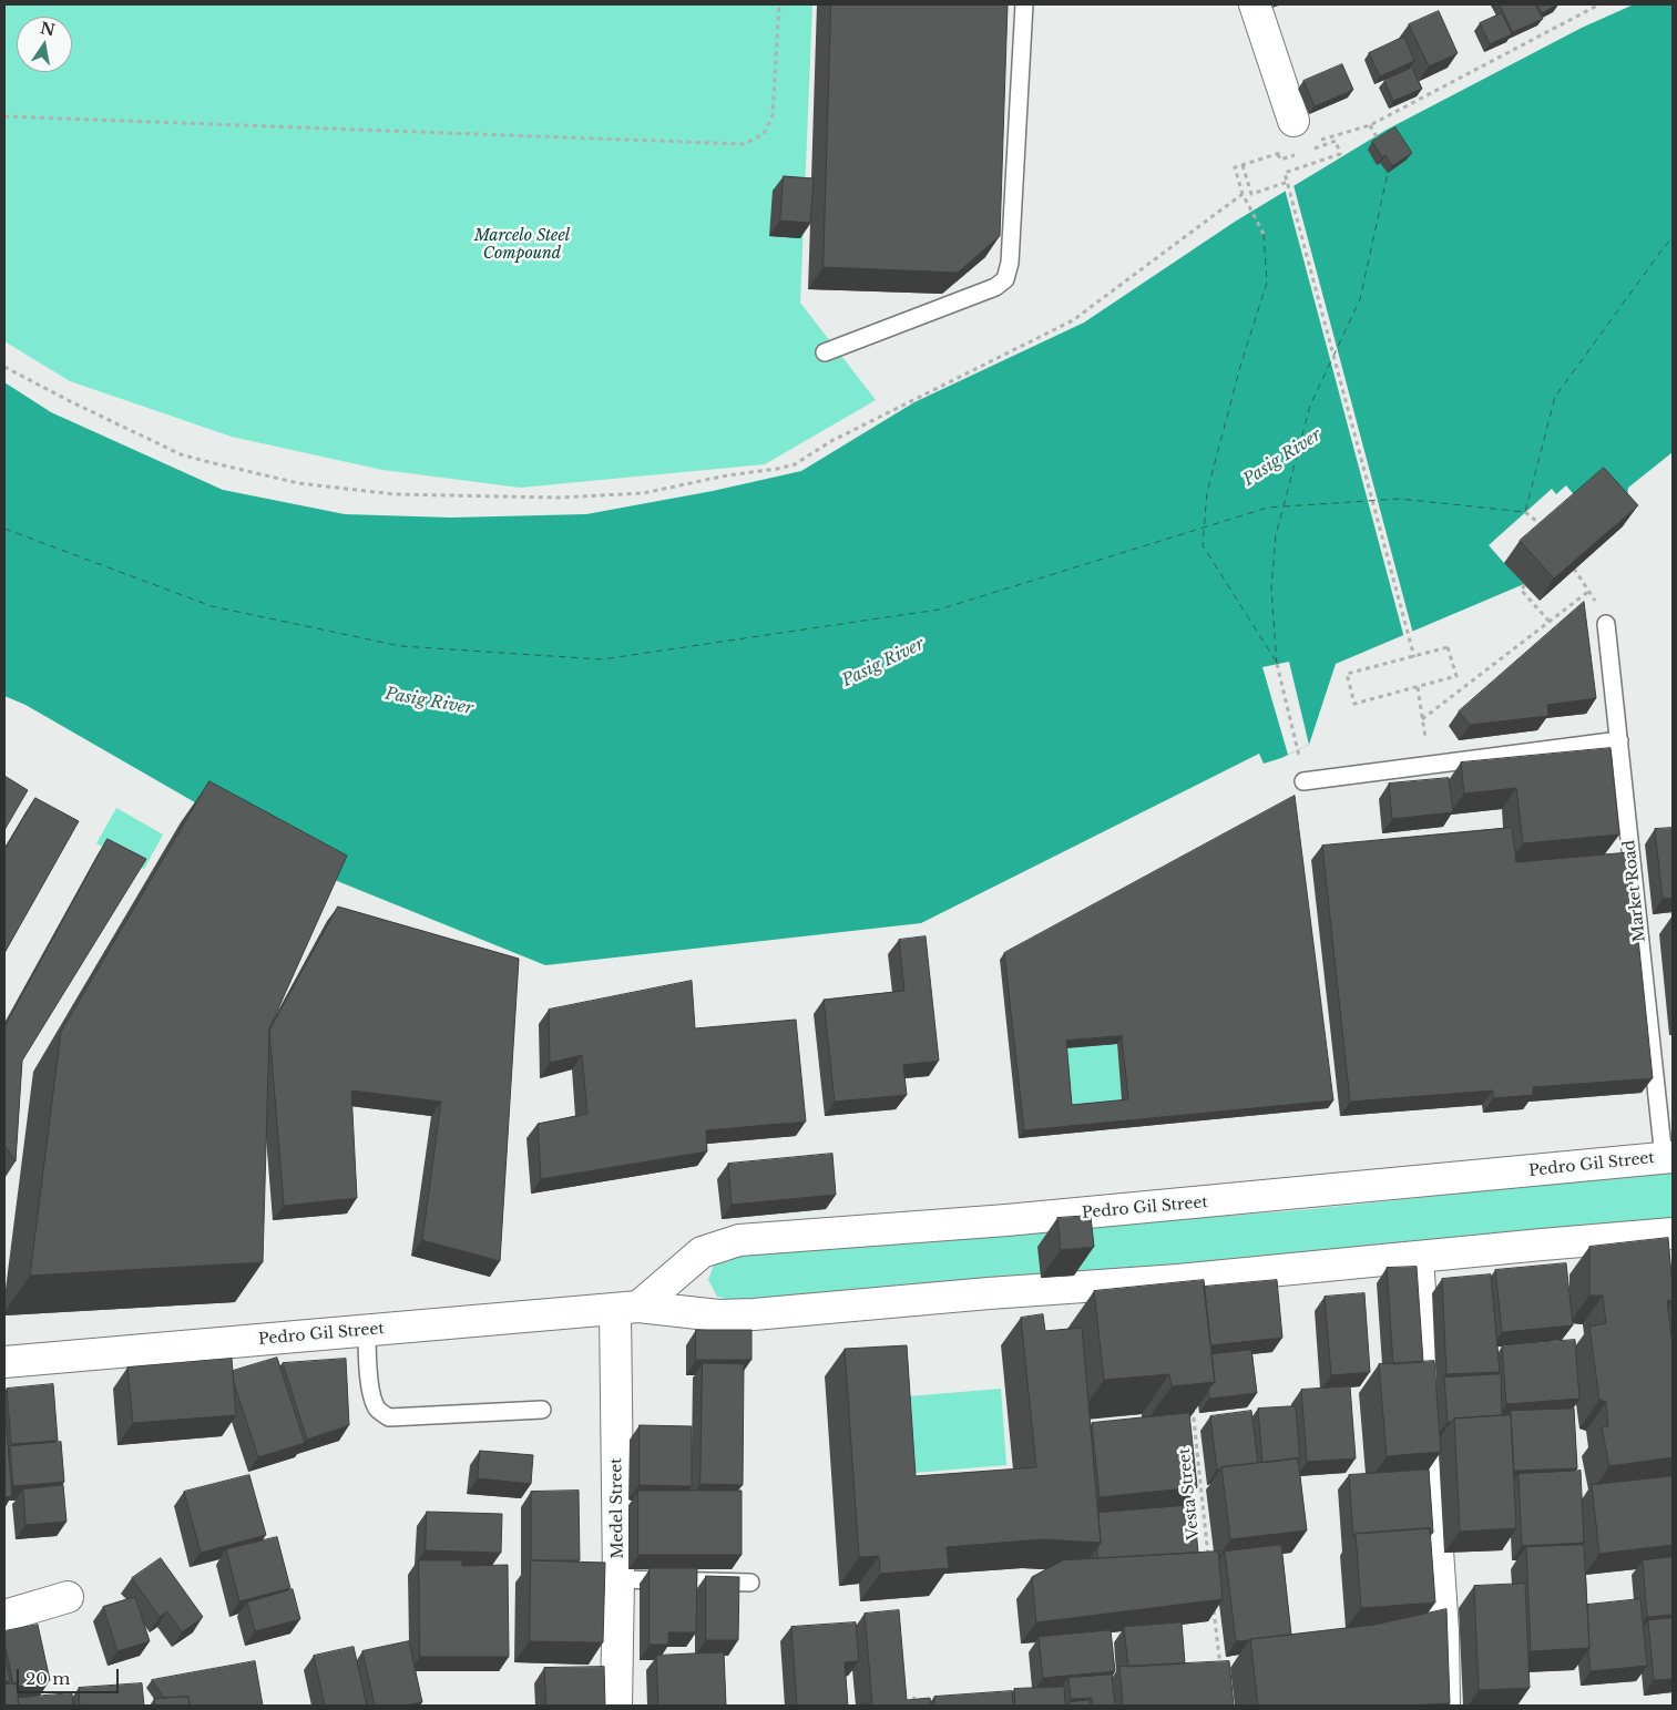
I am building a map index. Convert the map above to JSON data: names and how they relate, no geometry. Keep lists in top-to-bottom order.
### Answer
{
  "streets": {
    "main road": ["Pedro Gil Street", "Medel Street"],
    "lane": ["Market Road"],
    "path": ["Vesta Street"]
  },
  "crossings": [
    ["Market Road", "Pedro Gil Street"],
    ["Pedro Gil Street", "Medel Street"]
  ],
  "water": ["Pasig River"],
  "parks": ["Marcelo Steel Compound"],
  "scale_bar": "20 m",
  "north": "top"
}
